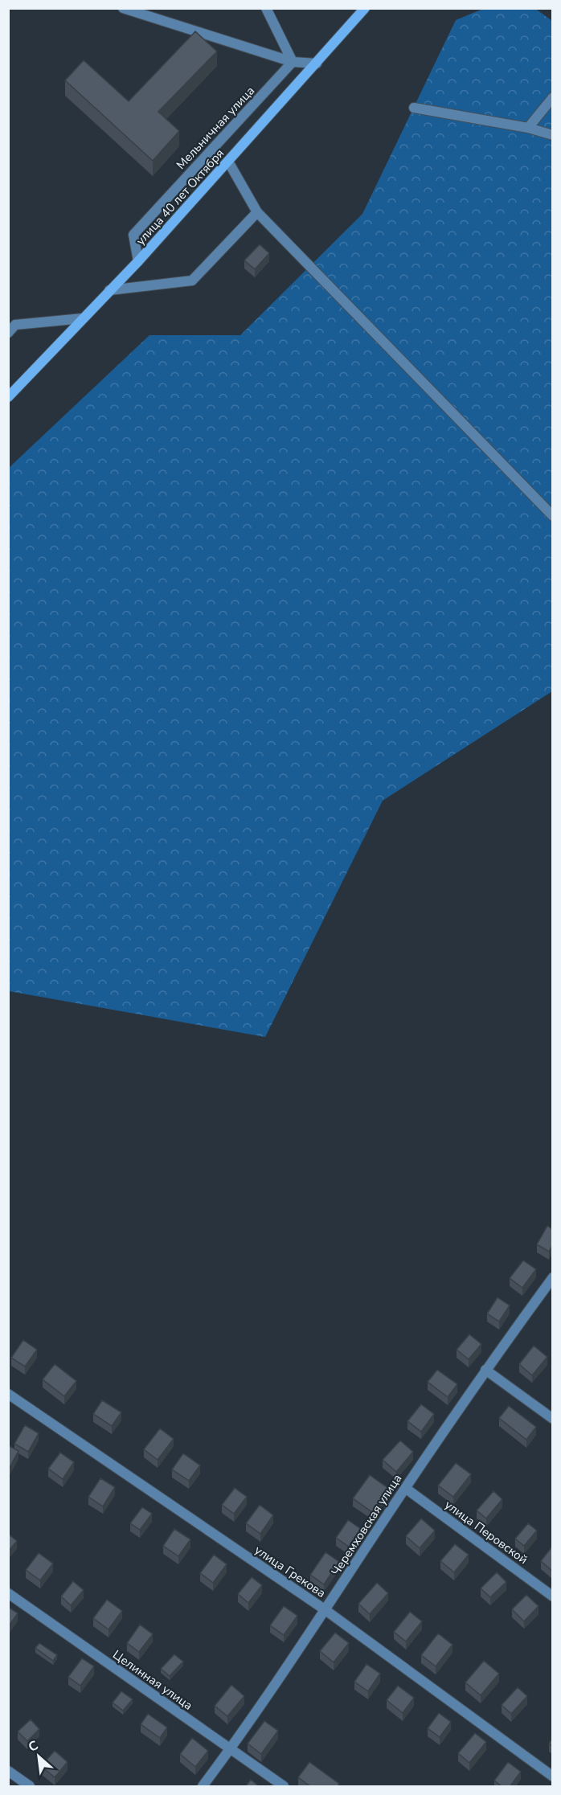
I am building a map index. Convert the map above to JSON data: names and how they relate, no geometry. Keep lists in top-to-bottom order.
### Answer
{
  "streets": {
    "main road": ["улица 40 лет Октября"],
    "street": [
      "Мельничная улица",
      "Черемховская улица",
      "улица Перовской",
      "улица Грекова",
      "Целинная улица"
    ]
  },
  "crossings": [
    ["Мельничная улица", "улица 40 лет Октября"],
    ["Черемховская улица", "улица Перовской"],
    ["Черемховская улица", "улица Грекова"],
    ["Черемховская улица", "Целинная улица"]
  ],
  "north": "top left"
}
